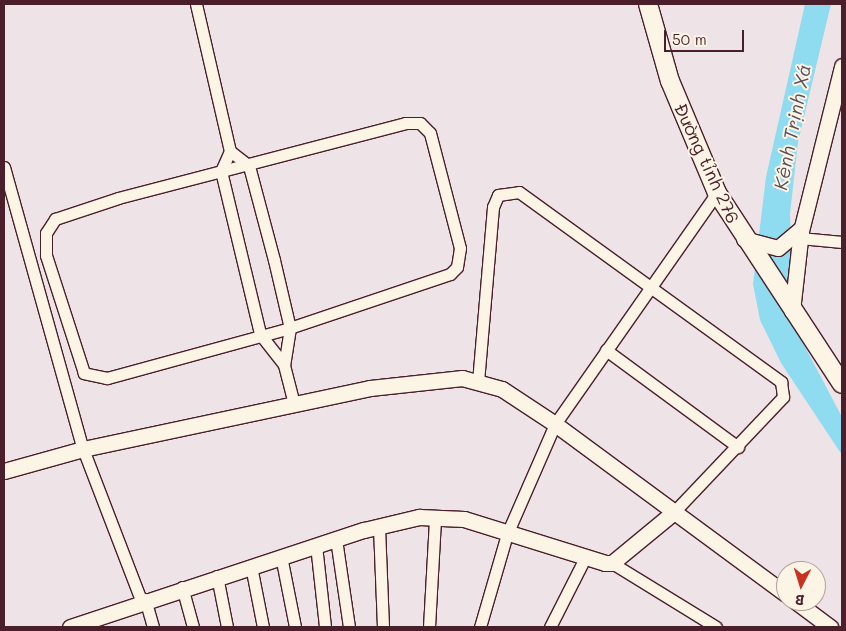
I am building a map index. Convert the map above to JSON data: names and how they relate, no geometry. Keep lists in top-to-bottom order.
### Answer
{
  "streets": {
    "main road": ["Đường tỉnh 276"]
  },
  "water": ["Kênh Trịnh Xá"],
  "scale_bar": "50 m",
  "north": "bottom"
}
